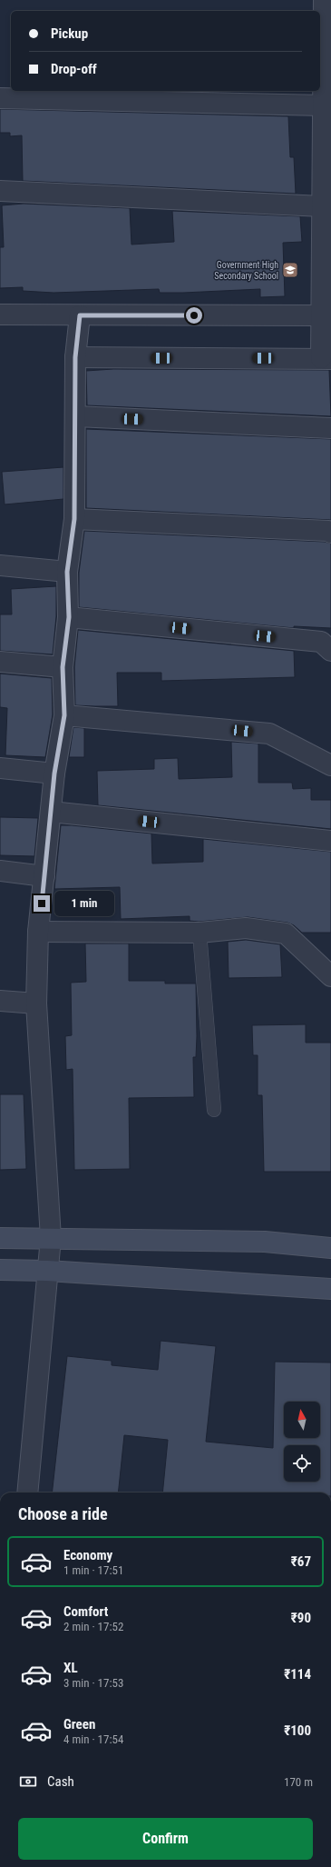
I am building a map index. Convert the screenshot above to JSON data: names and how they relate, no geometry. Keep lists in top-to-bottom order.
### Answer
{
  "places": {
    "school or university": ["Government High Secondary School"]
  },
  "north": "top",
  "page": {
    "banner": ["Pickup", "Drop-off"],
    "bubble": "1 min",
    "heading": "Choose a ride",
    "list": [
      {
        "name": "Economy",
        "note": "1 min · 17:51",
        "value": "₹67"
      },
      {
        "name": "Comfort",
        "note": "2 min · 17:52",
        "value": "₹90"
      },
      {
        "name": "XL",
        "note": "3 min · 17:53",
        "value": "₹114"
      },
      {
        "name": "Green",
        "note": "4 min · 17:54",
        "value": "₹100"
      }
    ],
    "pay": ["Cash", "170 m"],
    "buttons": "Confirm"
  }
}
